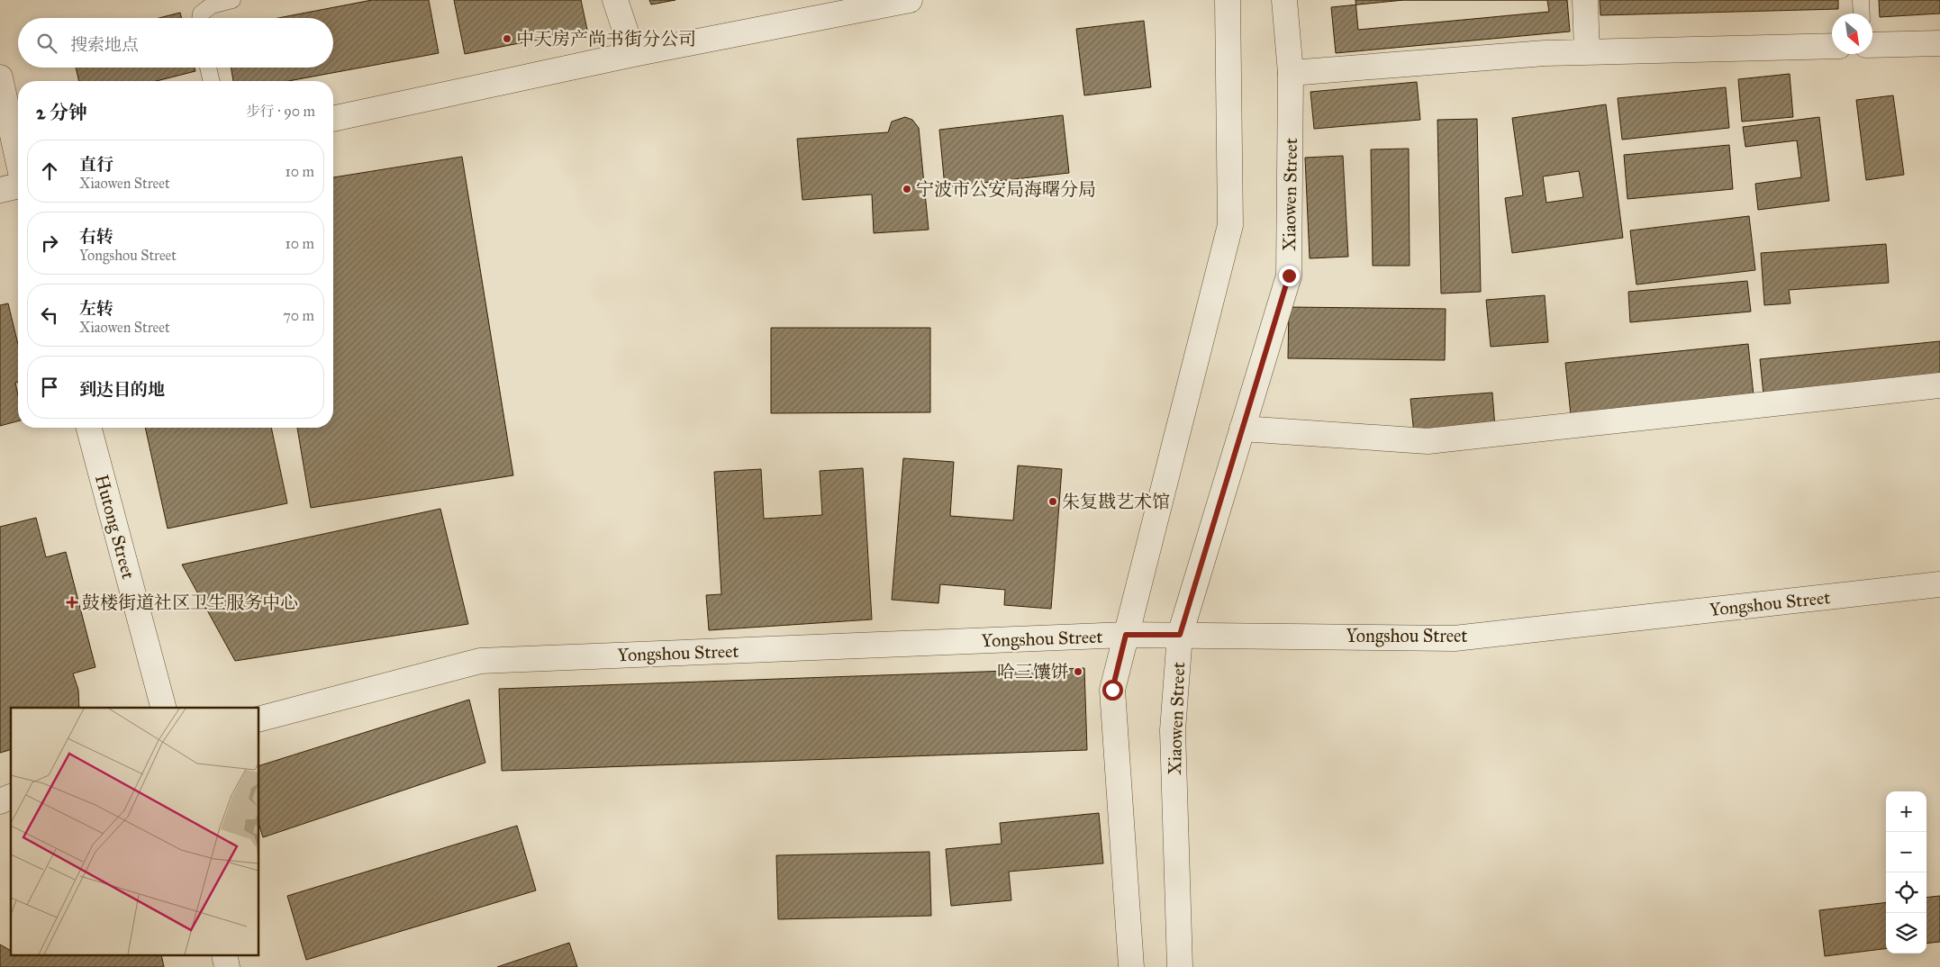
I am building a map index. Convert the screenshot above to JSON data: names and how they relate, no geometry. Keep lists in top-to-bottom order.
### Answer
{
  "streets": {
    "street": ["Xiaowen Street", "Hutong Street", "Yongshou Street"]
  },
  "crossings": [
    ["Xiaowen Street", "Yongshou Street"]
  ],
  "places": {
    "other": [
      "中天房产尚书街分公司",
      "宁波市公安局海曙分局",
      "朱复戡艺术馆",
      "哈三馕饼"
    ],
    "health": ["鼓楼街道社区卫生服务中心"]
  },
  "north": "bottom right",
  "page": {
    "search": "搜索地点",
    "heading": ["2 分钟", "步行 · 90 m"],
    "list": [
      ["直行", "Xiaowen Street", "10 m"],
      ["右转", "Yongshou Street", "10 m"],
      ["左转", "Xiaowen Street", "70 m"],
      "到达目的地"
    ],
    "map_buttons": ["+", "−"]
  }
}
